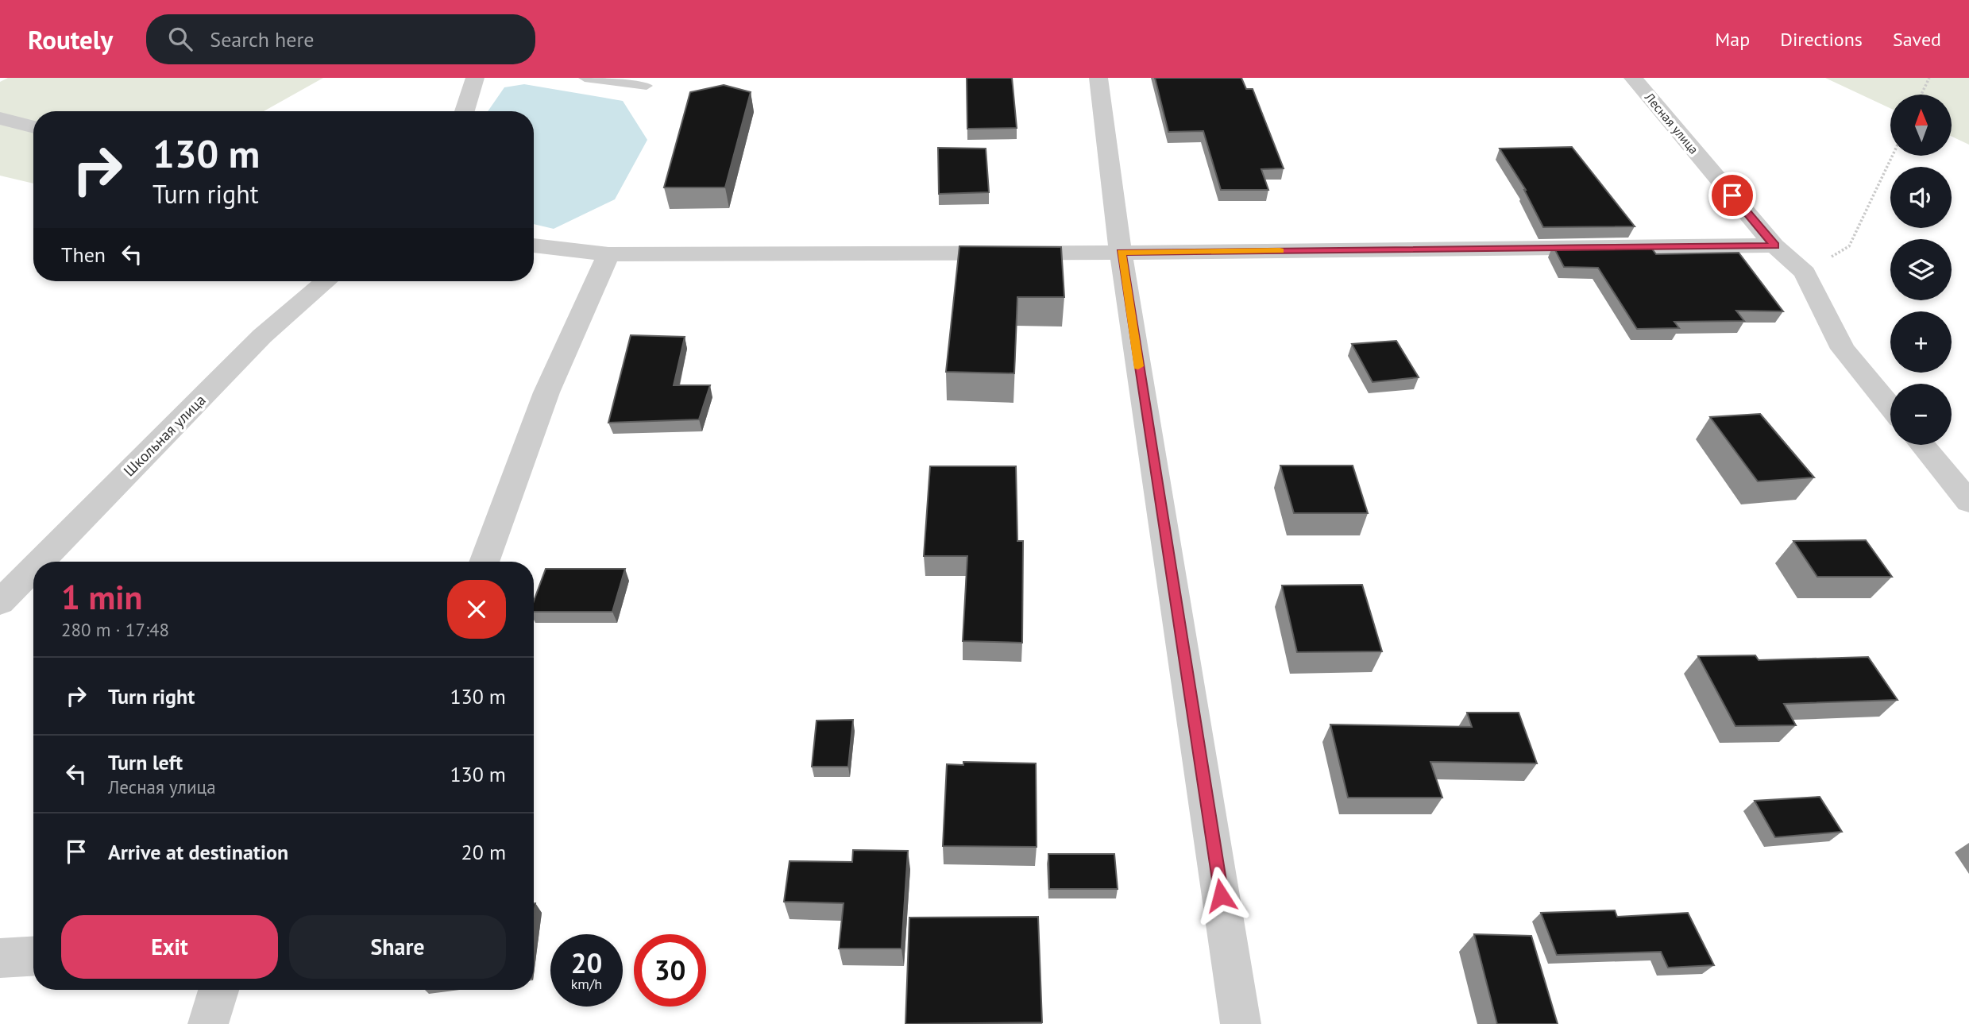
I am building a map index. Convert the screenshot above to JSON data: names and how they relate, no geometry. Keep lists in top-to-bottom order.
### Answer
{
  "streets": {
    "street": ["Лесная улица", "Школьная улица"]
  },
  "north": "top",
  "page": {
    "header": "Routely",
    "search": "Search here",
    "nav": ["Map", "Directions", "Saved"],
    "map_buttons": ["+", "−"],
    "turn": ["130 m", "Turn right"],
    "then": "Then",
    "heading": ["1 min", "280 m · 17:48"],
    "list": [
      {
        "name": "Turn right",
        "value": "130 m"
      },
      {
        "name": "Turn left",
        "note": "Лесная улица",
        "value": "130 m"
      },
      {
        "name": "Arrive at destination",
        "value": "20 m"
      }
    ],
    "buttons": ["Exit", "Share"],
    "speed": "20 km/h",
    "limit": "30"
  }
}
